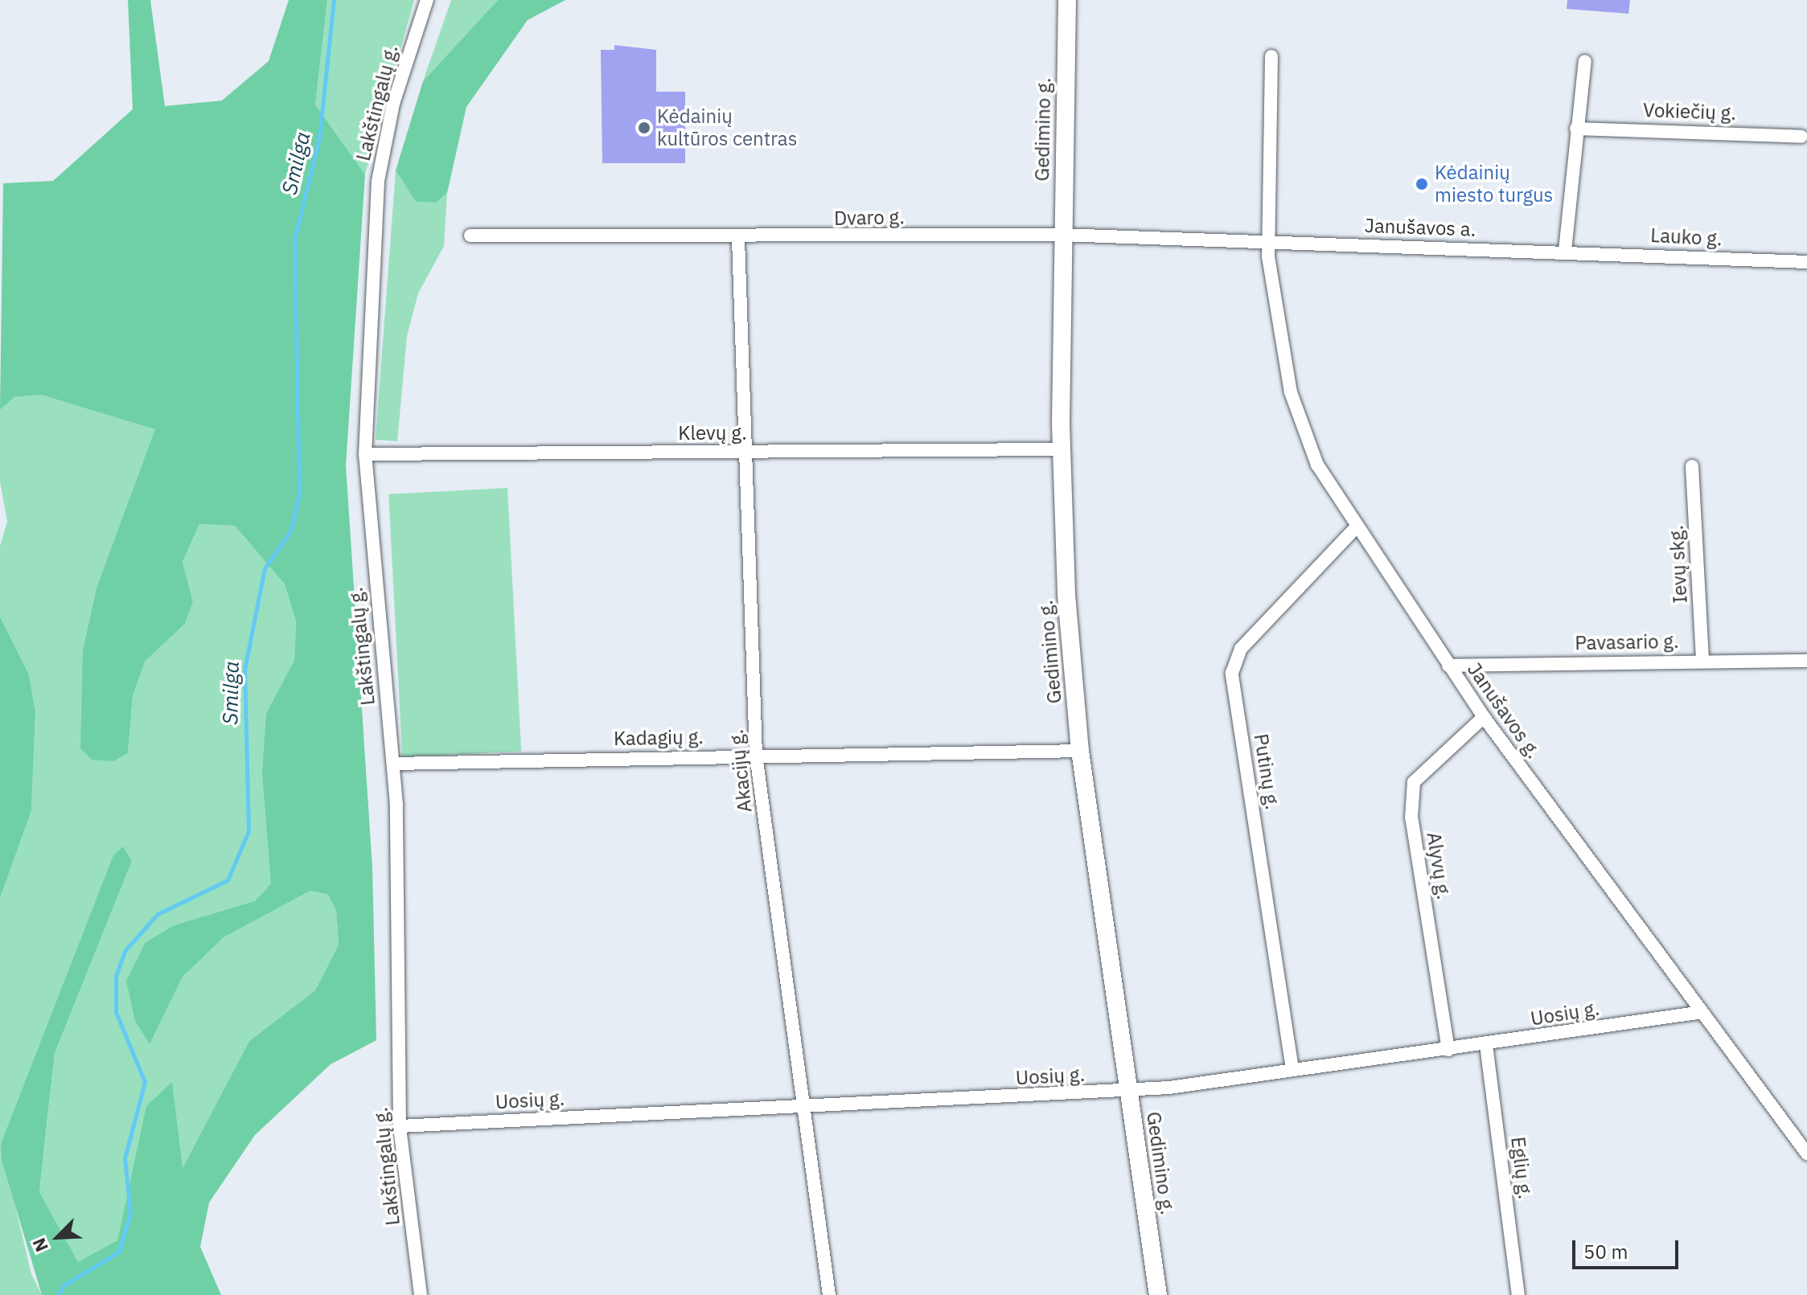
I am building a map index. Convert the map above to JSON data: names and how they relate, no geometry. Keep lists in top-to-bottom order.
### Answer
{
  "streets": {
    "main road": ["Gedimino g."],
    "street": [
      "Lakštingalų g.",
      "Vokiečių g.",
      "Dvaro g.",
      "Janušavos a.",
      "Lauko g.",
      "Klevų g.",
      "Ievų skg.",
      "Pavasario g.",
      "Janušavos g.",
      "Kadagių g.",
      "Akacijų g.",
      "Putinų g.",
      "Alyvų g.",
      "Uosių g.",
      "Eglių g."
    ]
  },
  "crossings": [
    ["Lakštingalų g.", "Klevų g."],
    ["Lakštingalų g.", "Kadagių g."],
    ["Lakštingalų g.", "Uosių g."],
    ["Gedimino g.", "Dvaro g."],
    ["Gedimino g.", "Klevų g."],
    ["Gedimino g.", "Kadagių g."],
    ["Gedimino g.", "Uosių g."],
    ["Dvaro g.", "Janušavos a."],
    ["Dvaro g.", "Janušavos g."],
    ["Dvaro g.", "Akacijų g."],
    ["Janušavos a.", "Lauko g."],
    ["Janušavos a.", "Janušavos g."],
    ["Klevų g.", "Akacijų g."],
    ["Ievų skg.", "Pavasario g."],
    ["Pavasario g.", "Janušavos g."],
    ["Janušavos g.", "Putinų g."],
    ["Janušavos g.", "Alyvų g."],
    ["Janušavos g.", "Uosių g."],
    ["Kadagių g.", "Akacijų g."],
    ["Akacijų g.", "Uosių g."],
    ["Putinų g.", "Uosių g."],
    ["Alyvų g.", "Uosių g."],
    ["Uosių g.", "Eglių g."]
  ],
  "water": ["Smilga"],
  "places": ["Kėdainių kultūros centras", "Kėdainių miesto turgus"],
  "scale_bar": "50 m",
  "north": "bottom left"
}
